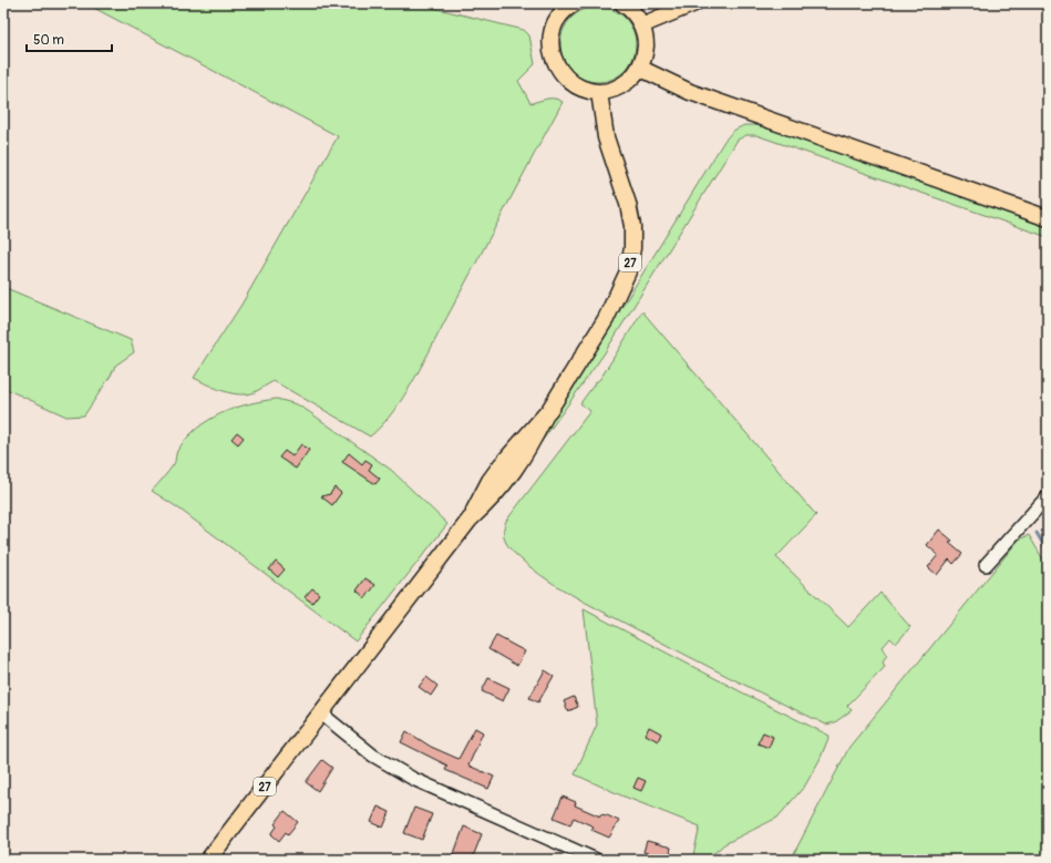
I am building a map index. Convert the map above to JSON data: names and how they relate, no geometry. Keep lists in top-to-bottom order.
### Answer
{
  "streets": {
    "main road": ["27"]
  },
  "scale_bar": "50 m"
}
